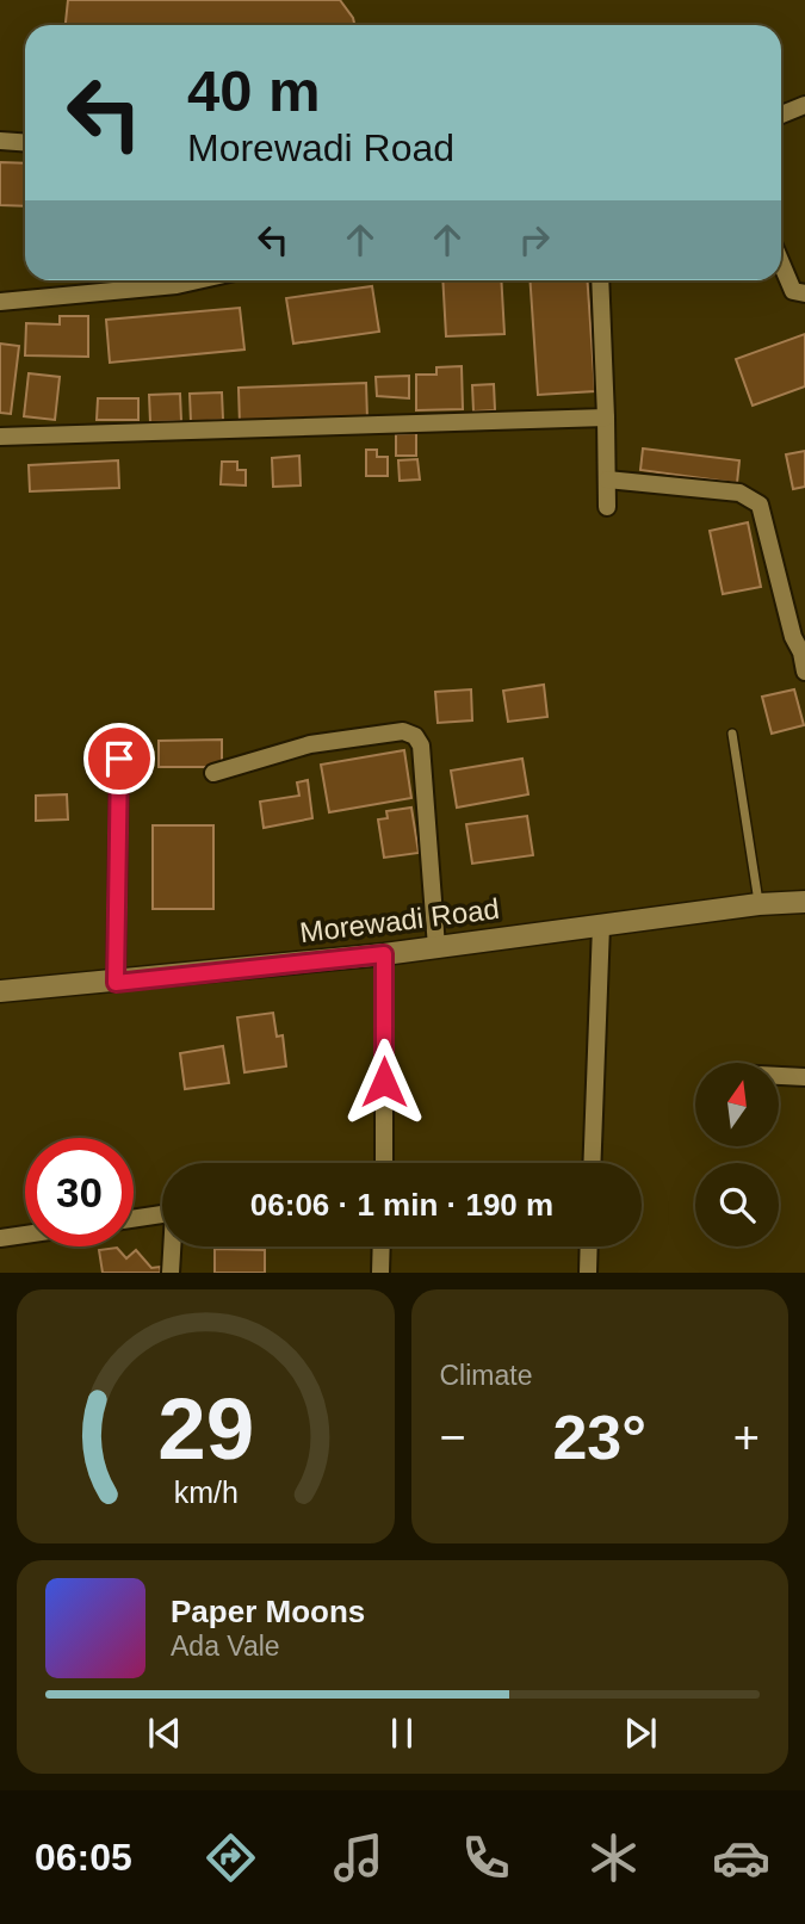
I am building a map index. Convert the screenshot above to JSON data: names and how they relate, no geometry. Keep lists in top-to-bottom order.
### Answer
{
  "streets": {
    "main road": ["Morewadi Road"]
  },
  "north": "top",
  "page": {
    "turn": ["40 m", "Morewadi Road"],
    "limit": "30",
    "trip": "06:06 · 1 min · 190 m",
    "tile": "Climate",
    "heat": ["−", "23°", "+"],
    "song": ["Paper Moons", "Ada Vale"],
    "tabs": "06:05",
    "gauge": ["29", "km/h"]
  }
}
